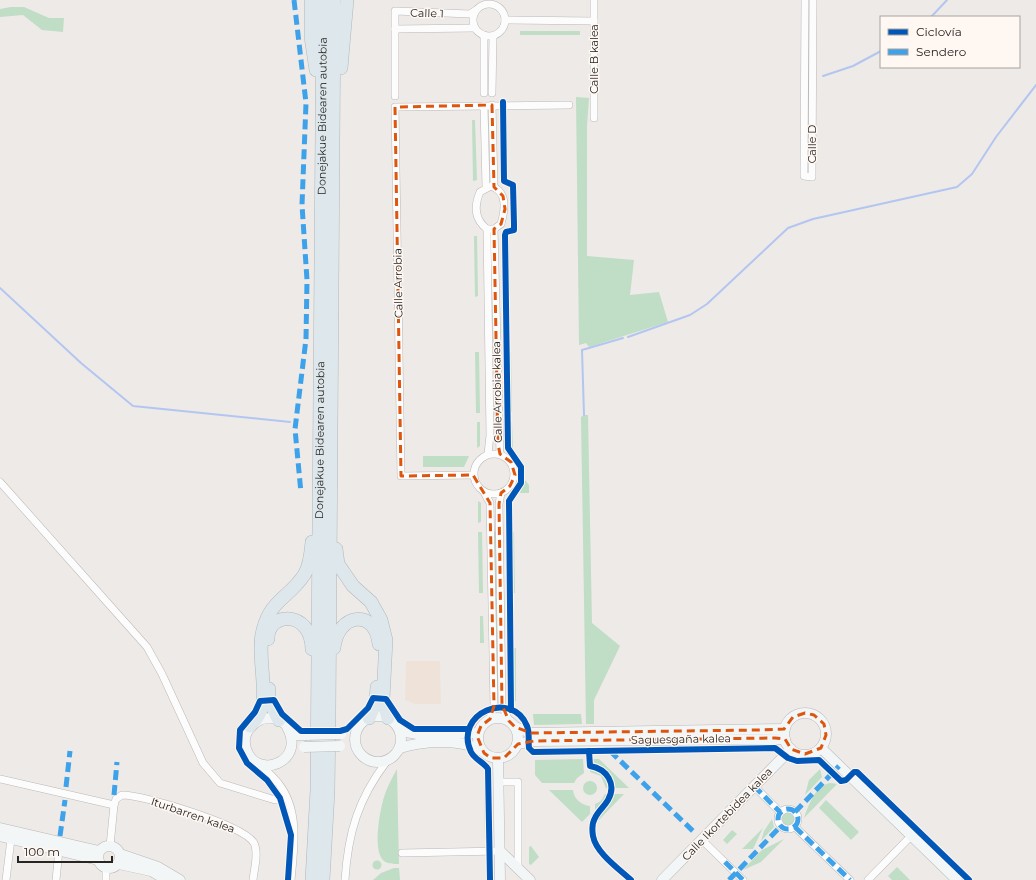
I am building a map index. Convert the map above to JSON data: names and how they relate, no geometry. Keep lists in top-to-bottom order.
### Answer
{
  "streets": {
    "highway": ["Donejakue Bidearen autobia"],
    "street": [
      "Calle 1",
      "Calle B kalea",
      "Calle D",
      "Calle Arrobia",
      "Saguesgaña kalea",
      "Calle Ikortebidea kalea",
      "Iturbarren kalea"
    ],
    "cycle path": ["Calle Arrobia kalea"]
  },
  "crossings": [
    ["Saguesgaña kalea", "Calle Ikortebidea kalea"]
  ],
  "legend": ["Ciclovía", "Sendero"],
  "scale_bar": "100 m"
}
